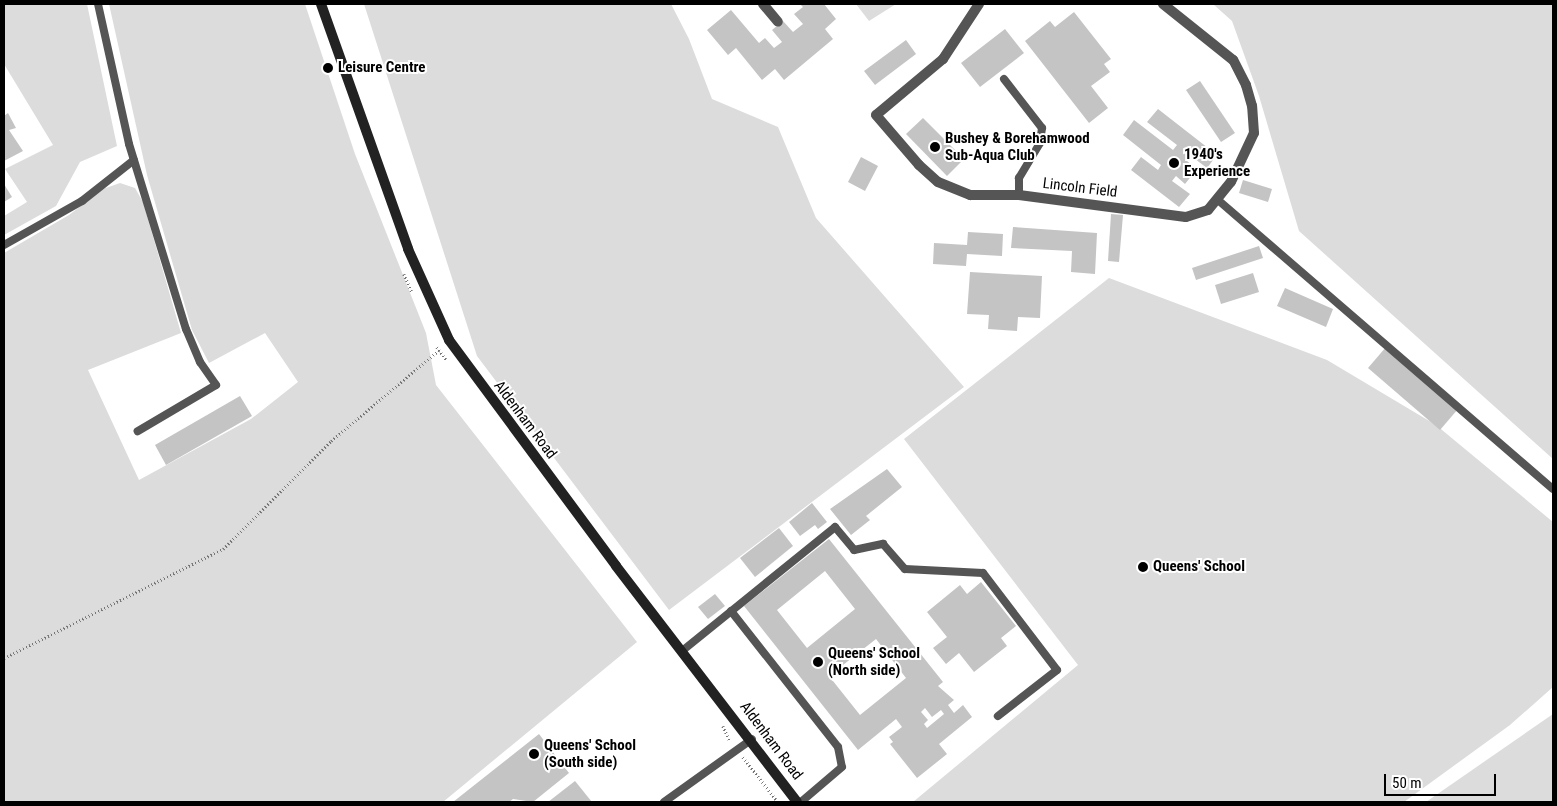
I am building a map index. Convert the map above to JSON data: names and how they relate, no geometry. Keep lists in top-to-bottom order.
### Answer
{
  "streets": {
    "main road": ["Aldenham Road"],
    "street": ["Lincoln Field"]
  },
  "places": [
    "Leisure Centre",
    "Bushey & Borehamwood Sub-Aqua Club",
    "1940's Experience",
    "Queens' School",
    "Queens' School (North side)",
    "Queens' School (South side)"
  ],
  "scale_bar": "50 m"
}
